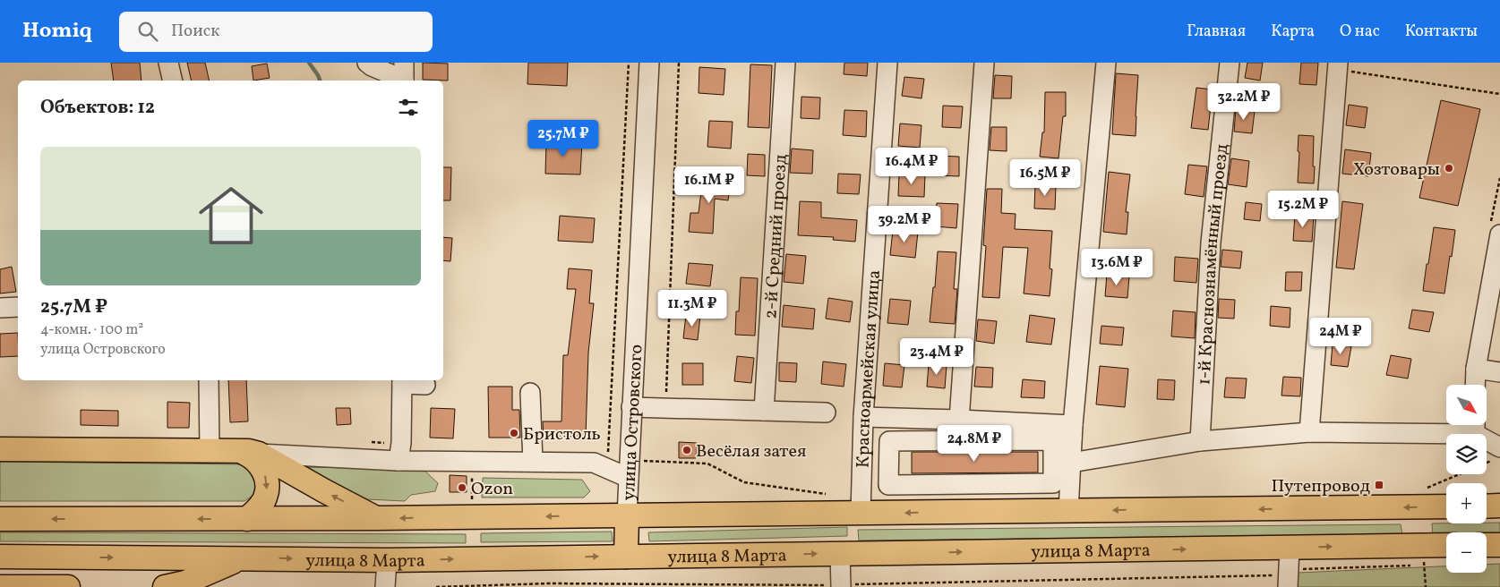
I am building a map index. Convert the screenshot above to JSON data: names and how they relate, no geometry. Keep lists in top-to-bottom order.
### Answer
{
  "streets": {
    "main road": ["улица 8 Марта"],
    "street": [
      "2-й Средний проезд",
      "1-й Краснознамённый проезд",
      "Красноармейская улица",
      "улица Островского"
    ]
  },
  "places": {
    "other": [
      "Хозтовары",
      "Бристоль",
      "Весёлая затея",
      "Ozon"
    ],
    "transit": ["Путепровод"]
  },
  "north": "bottom right",
  "page": {
    "header": "Homiq",
    "search": "Поиск",
    "nav": [
      "Главная",
      "Карта",
      "О нас",
      "Контакты"
    ],
    "heading": "Объектов: 12",
    "price": [
      "32.2M ₽",
      "25.7M ₽",
      "16.4M ₽",
      "16.5M ₽",
      "16.1M ₽",
      "15.2M ₽",
      "39.2M ₽",
      "13.6M ₽",
      "11.3M ₽",
      "24M ₽",
      "23.4M ₽",
      "24.8M ₽"
    ],
    "list": [
      {
        "name": "25.7M ₽",
        "note": "4-комн. · 100 m² · улица Островского"
      }
    ],
    "map_buttons": ["+", "−"]
  }
}
